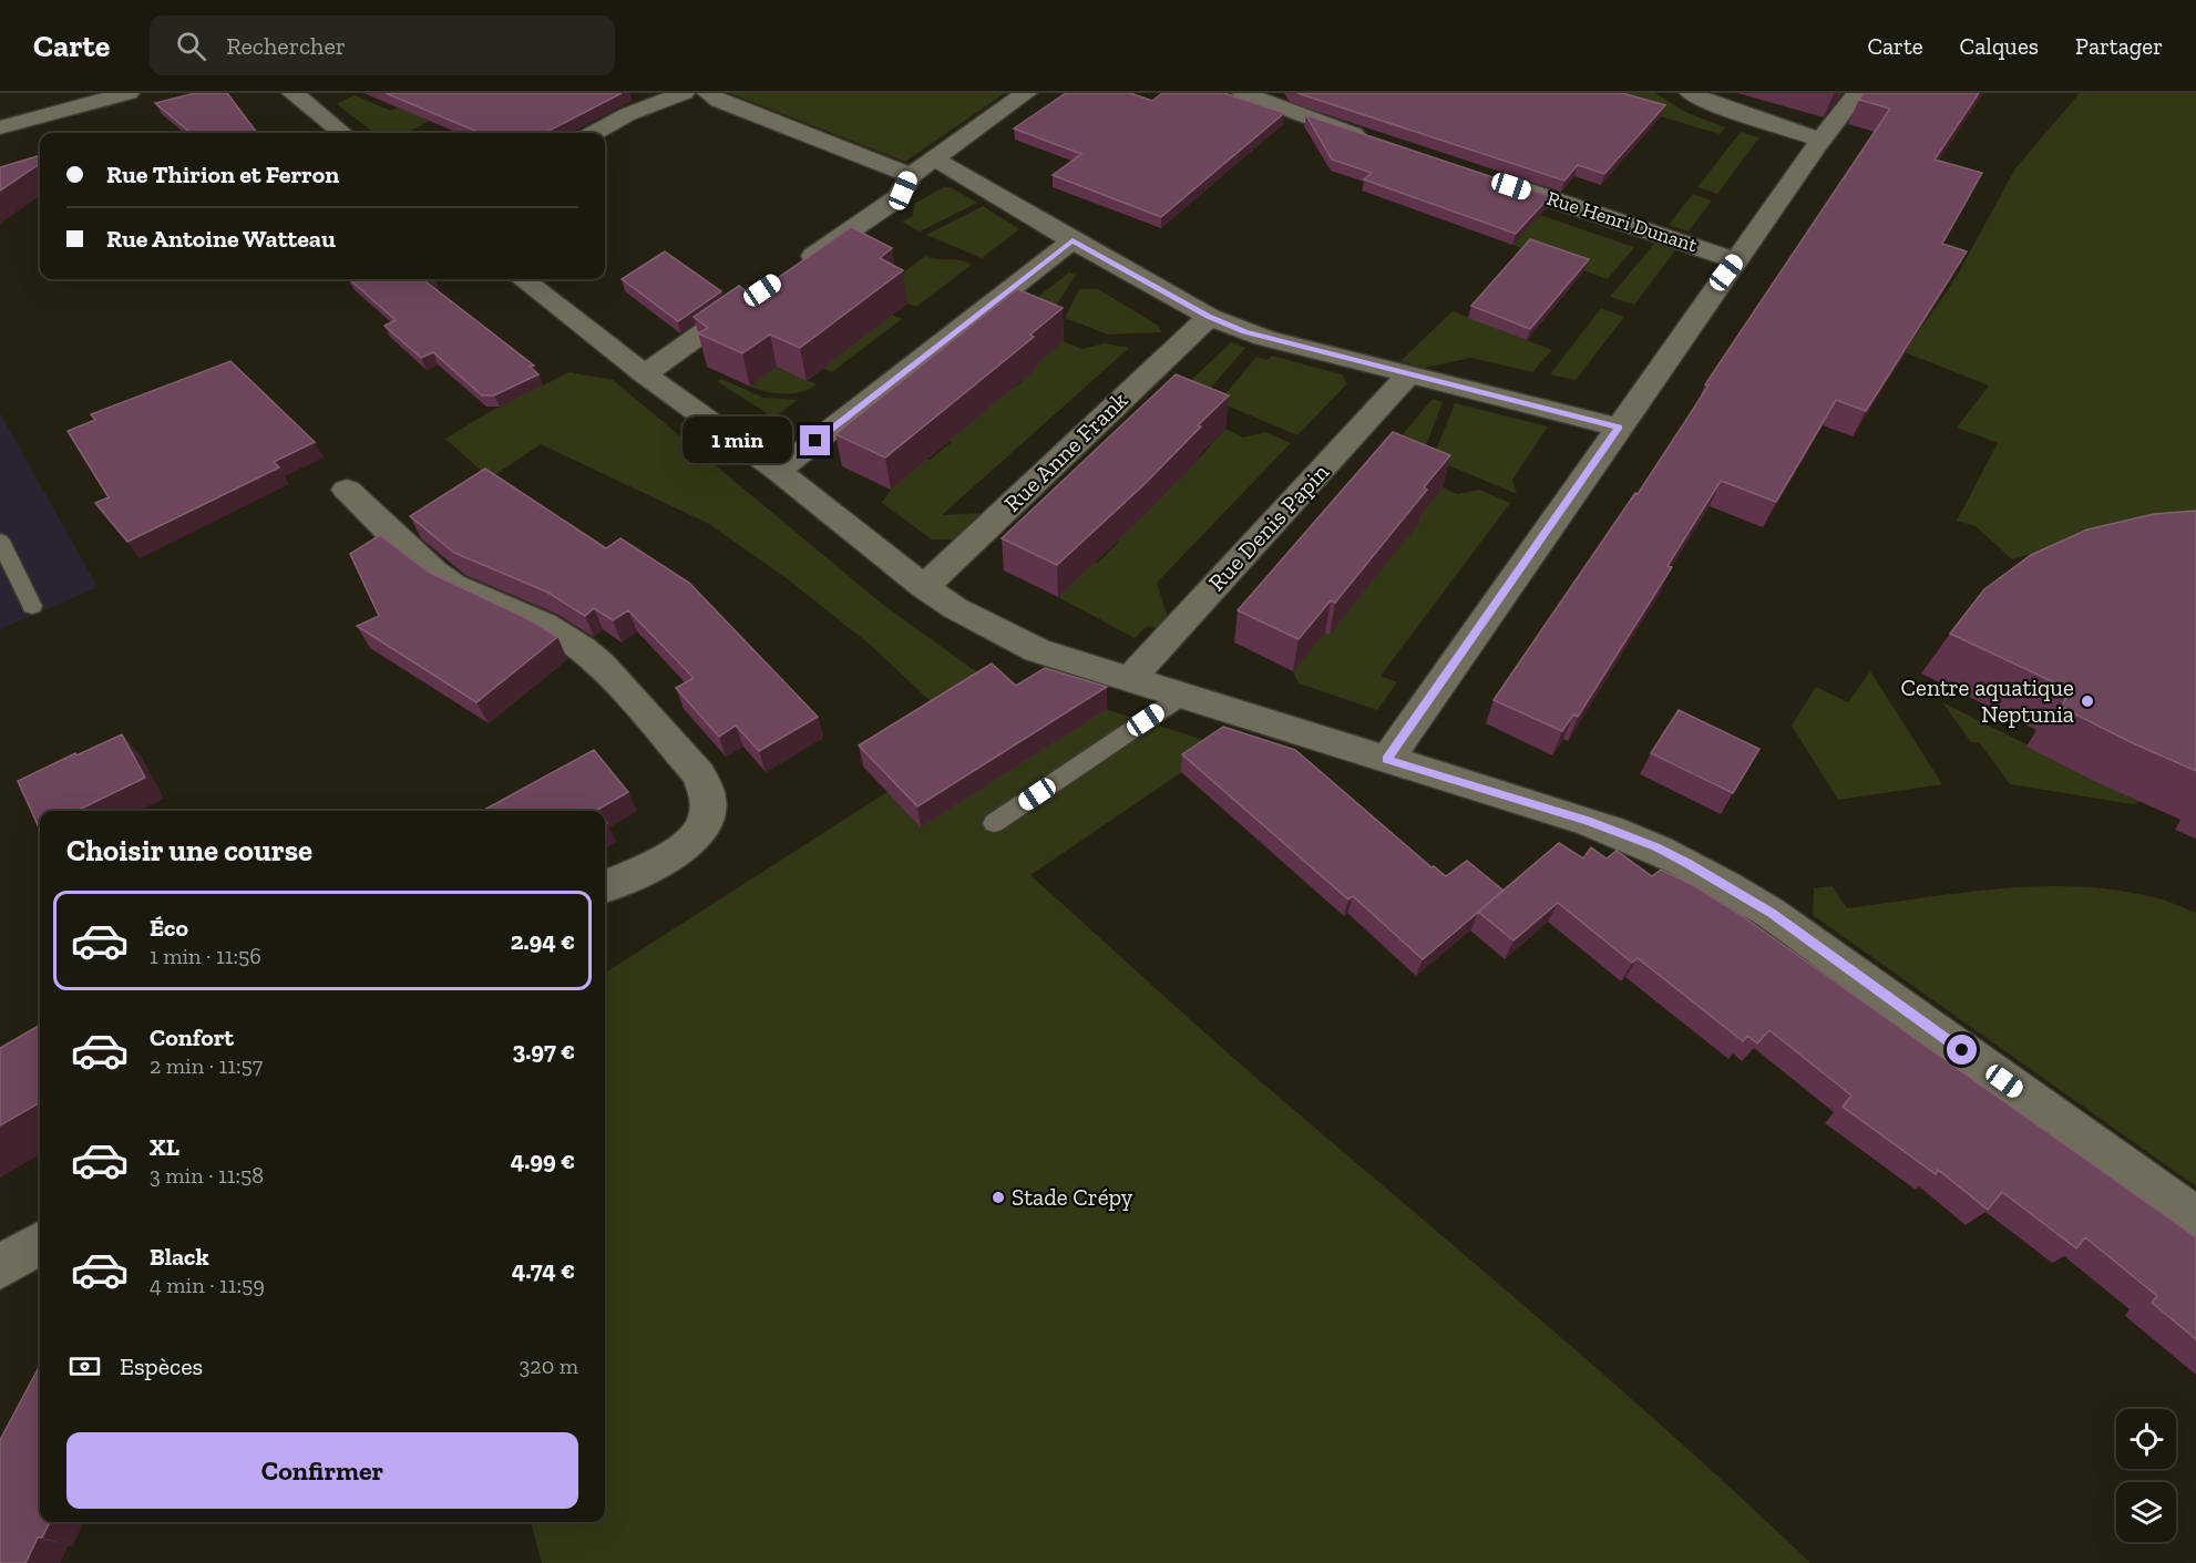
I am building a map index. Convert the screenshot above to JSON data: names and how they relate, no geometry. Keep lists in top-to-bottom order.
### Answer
{
  "streets": {
    "street": ["Rue Henri Dunant", "Rue Anne Frank", "Rue Denis Papin"]
  },
  "places": ["Centre aquatique Neptunia", "Stade Crépy"],
  "page": {
    "header": "Carte",
    "search": "Rechercher",
    "nav": ["Carte", "Calques", "Partager"],
    "banner": ["Rue Thirion et Ferron", "Rue Antoine Watteau"],
    "bubble": "1 min",
    "heading": "Choisir une course",
    "list": [
      {
        "name": "Éco",
        "note": "1 min · 11:56",
        "value": "2.94 €"
      },
      {
        "name": "Confort",
        "note": "2 min · 11:57",
        "value": "3.97 €"
      },
      {
        "name": "XL",
        "note": "3 min · 11:58",
        "value": "4.99 €"
      },
      {
        "name": "Black",
        "note": "4 min · 11:59",
        "value": "4.74 €"
      }
    ],
    "pay": ["Espèces", "320 m"],
    "buttons": "Confirmer"
  }
}
